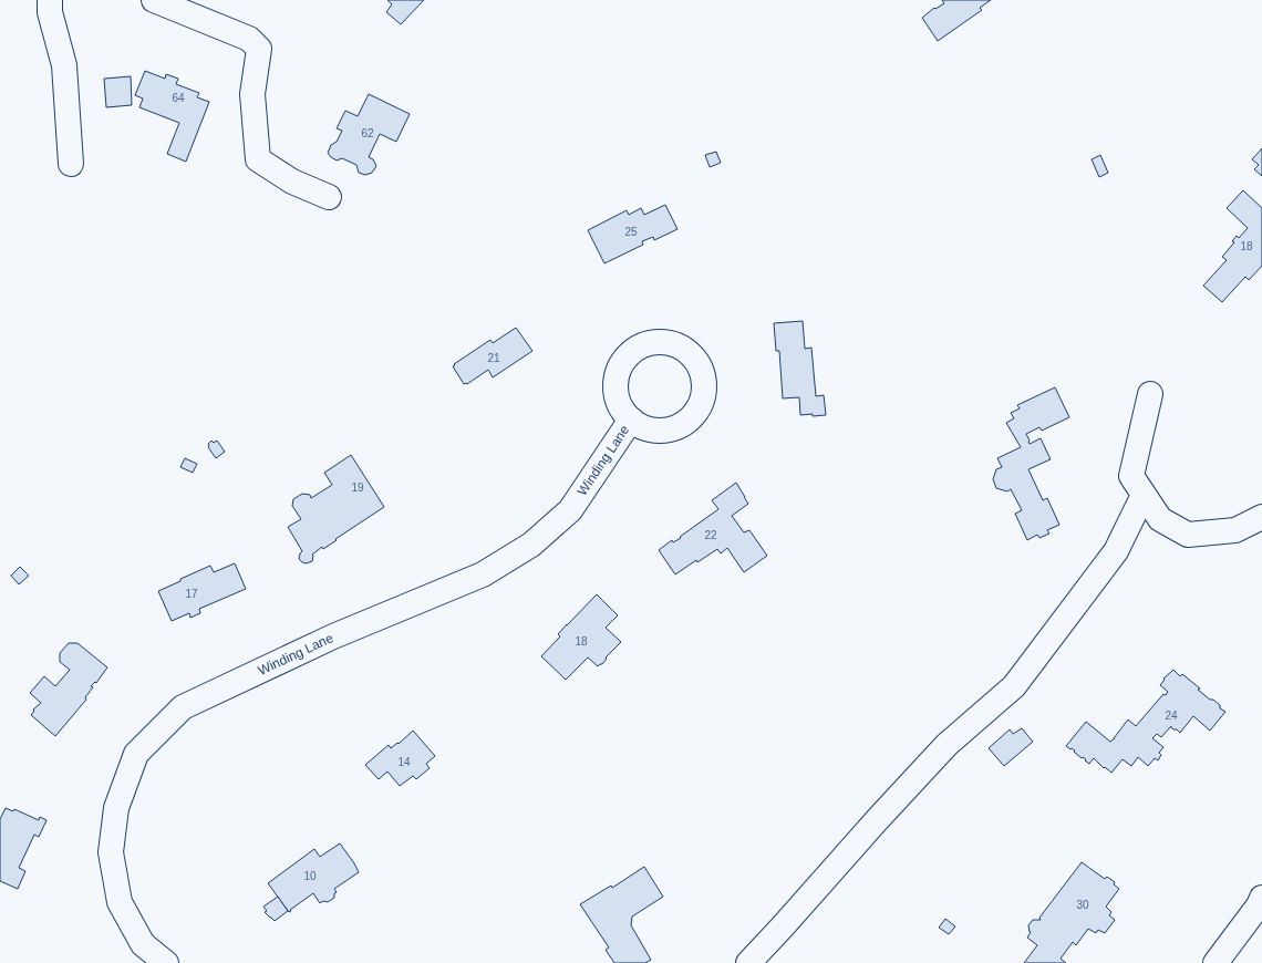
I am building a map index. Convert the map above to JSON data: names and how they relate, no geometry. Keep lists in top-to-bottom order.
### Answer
{
  "streets": {
    "street": ["Winding Lane"]
  },
  "house_numbers": [
    "64",
    "62",
    "25",
    "18",
    "21",
    "19",
    "22",
    "17",
    "18",
    "24",
    "14",
    "10",
    "30"
  ]
}
